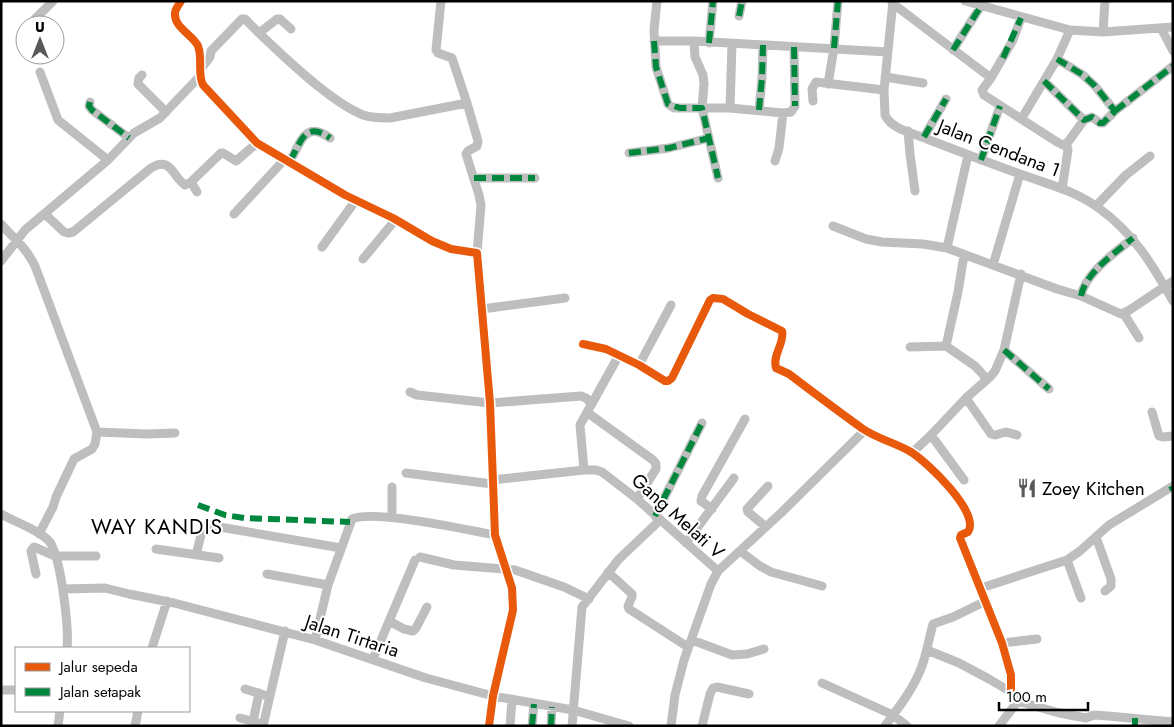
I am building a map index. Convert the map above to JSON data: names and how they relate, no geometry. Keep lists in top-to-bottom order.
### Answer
{
  "streets": {
    "street": ["Jalan Cendana 1", "Gang Melati V", "Jalan Tirtaria"]
  },
  "districts": ["WAY KANDIS"],
  "places": {
    "restaurant": ["Zoey Kitchen"]
  },
  "legend": ["Jalur sepeda", "Jalan setapak"],
  "scale_bar": "100 m",
  "north": "top"
}
